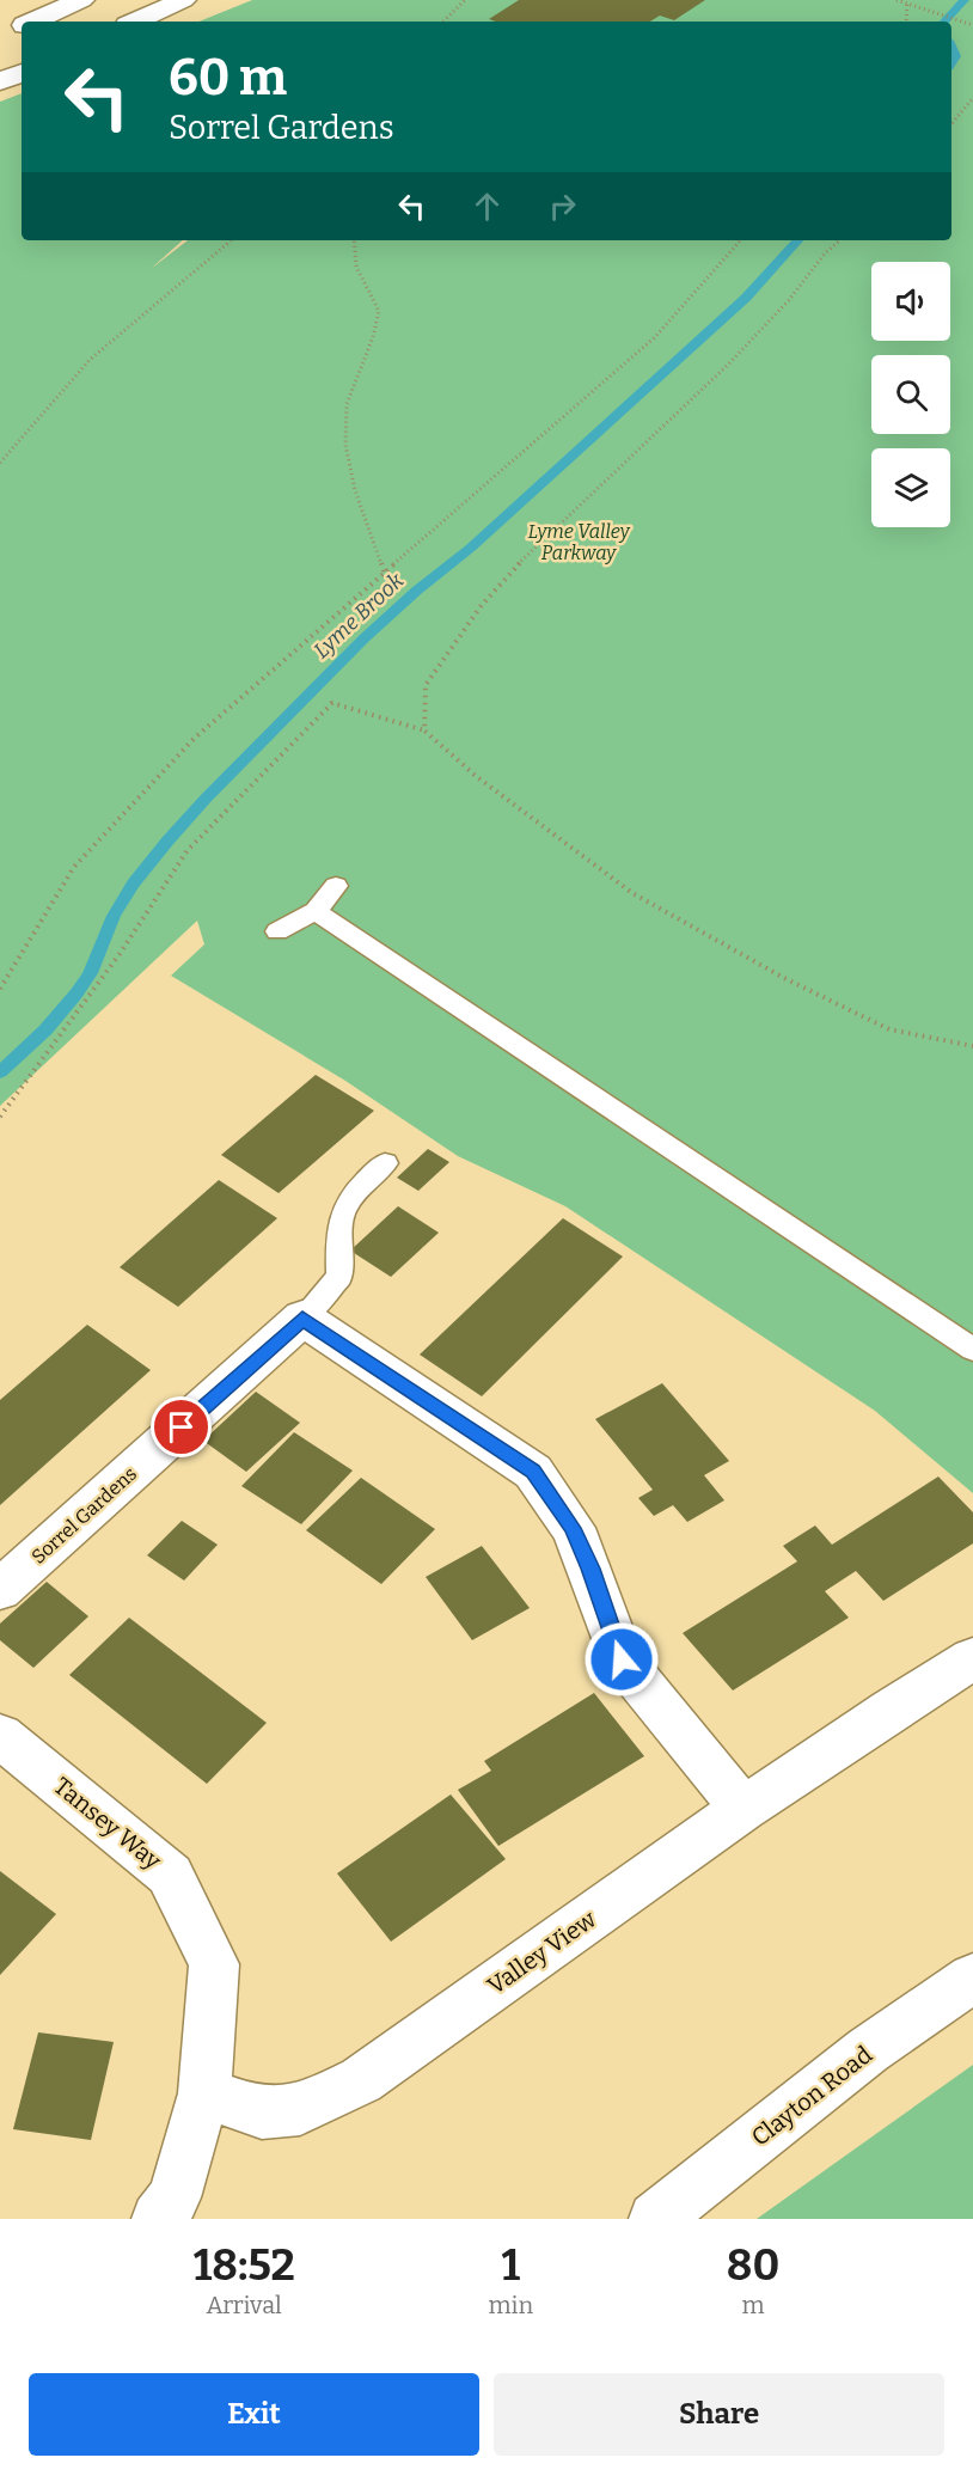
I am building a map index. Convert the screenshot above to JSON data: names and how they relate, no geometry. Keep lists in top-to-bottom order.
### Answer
{
  "streets": {
    "main road": [
      "Sorrel Gardens",
      "Tansey Way",
      "Valley View",
      "Clayton Road"
    ]
  },
  "crossings": [
    ["Tansey Way", "Valley View"]
  ],
  "water": ["Lyme Brook"],
  "parks": ["Lyme Valley Parkway"],
  "page": {
    "turn": ["60 m", "Sorrel Gardens"],
    "eta": [
      "18:52",
      "Arrival",
      "1",
      "min",
      "80",
      "m"
    ],
    "buttons": ["Exit", "Share"]
  }
}
